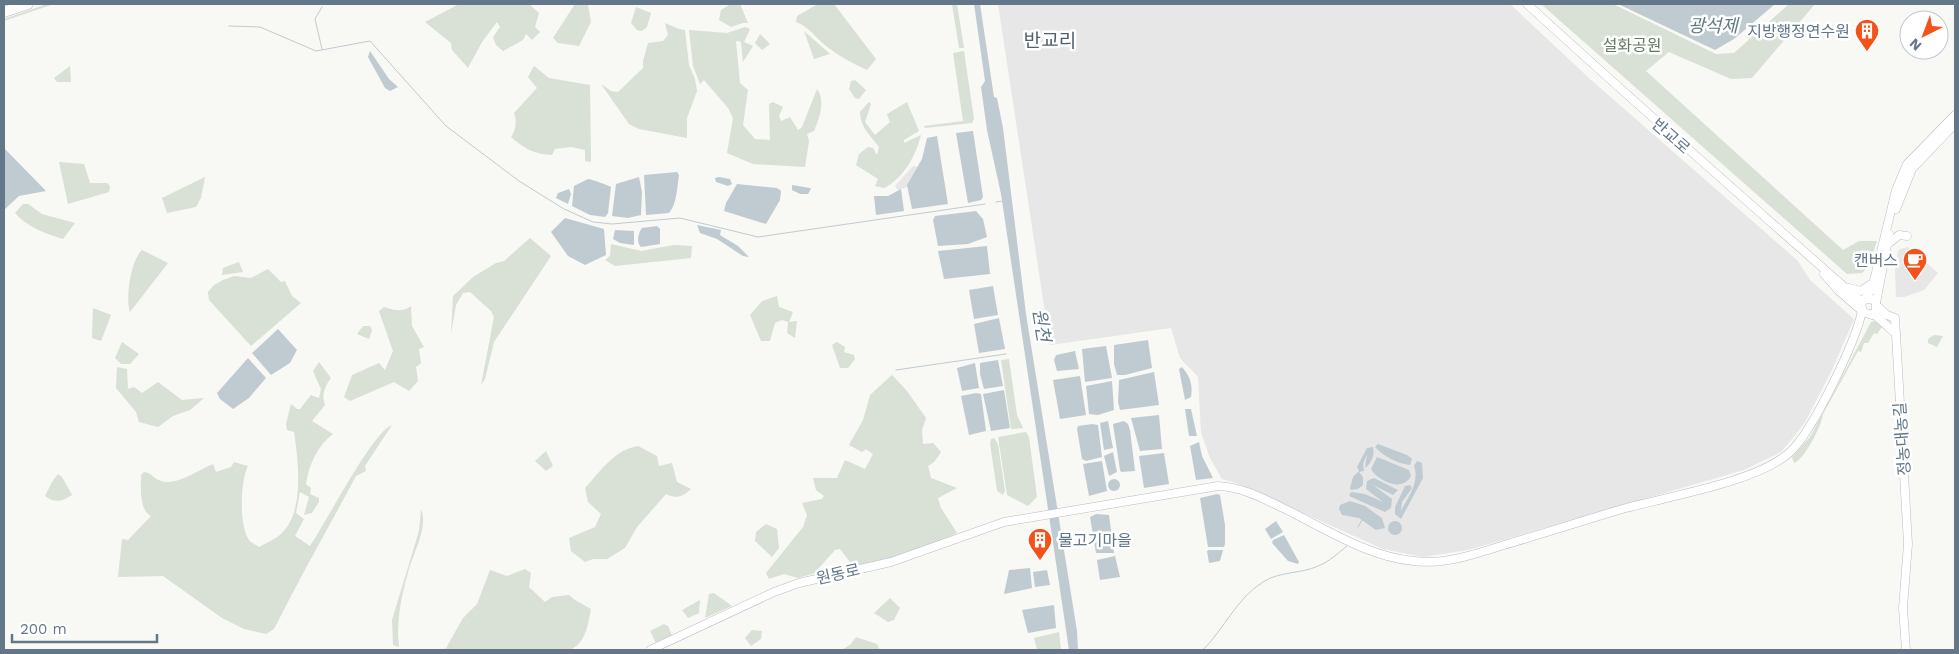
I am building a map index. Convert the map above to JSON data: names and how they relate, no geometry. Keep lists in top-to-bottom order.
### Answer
{
  "streets": {
    "street": ["반교로", "정농대농길", "원동로"]
  },
  "districts": ["반교리"],
  "water": ["광석제", "원천"],
  "parks": ["설화공원"],
  "places": {
    "building": ["지방행정연수원", "물고기마을"],
    "cafe": ["캔버스"]
  },
  "scale_bar": "200 m",
  "north": "bottom left"
}
